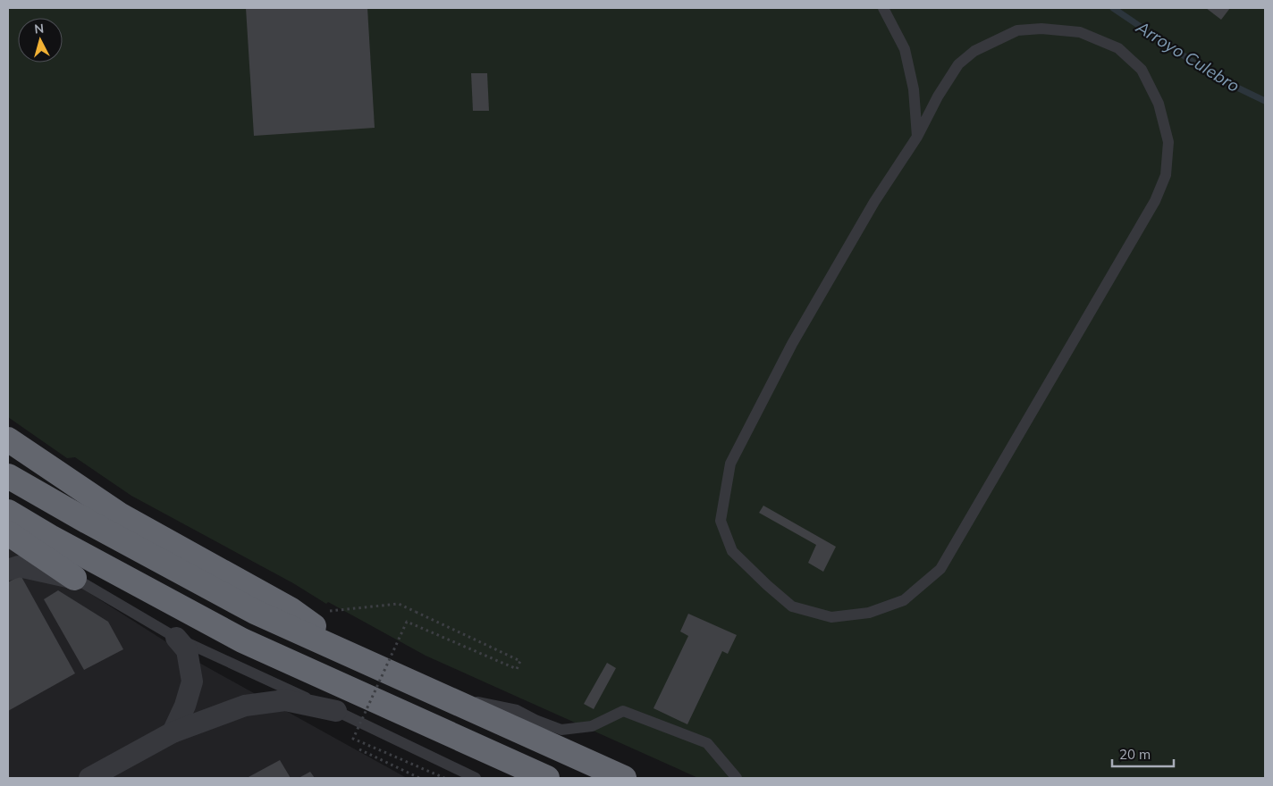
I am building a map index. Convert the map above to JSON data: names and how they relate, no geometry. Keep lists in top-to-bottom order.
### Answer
{
  "water": ["Arroyo Culebro"],
  "scale_bar": "20 m",
  "north": "top"
}
